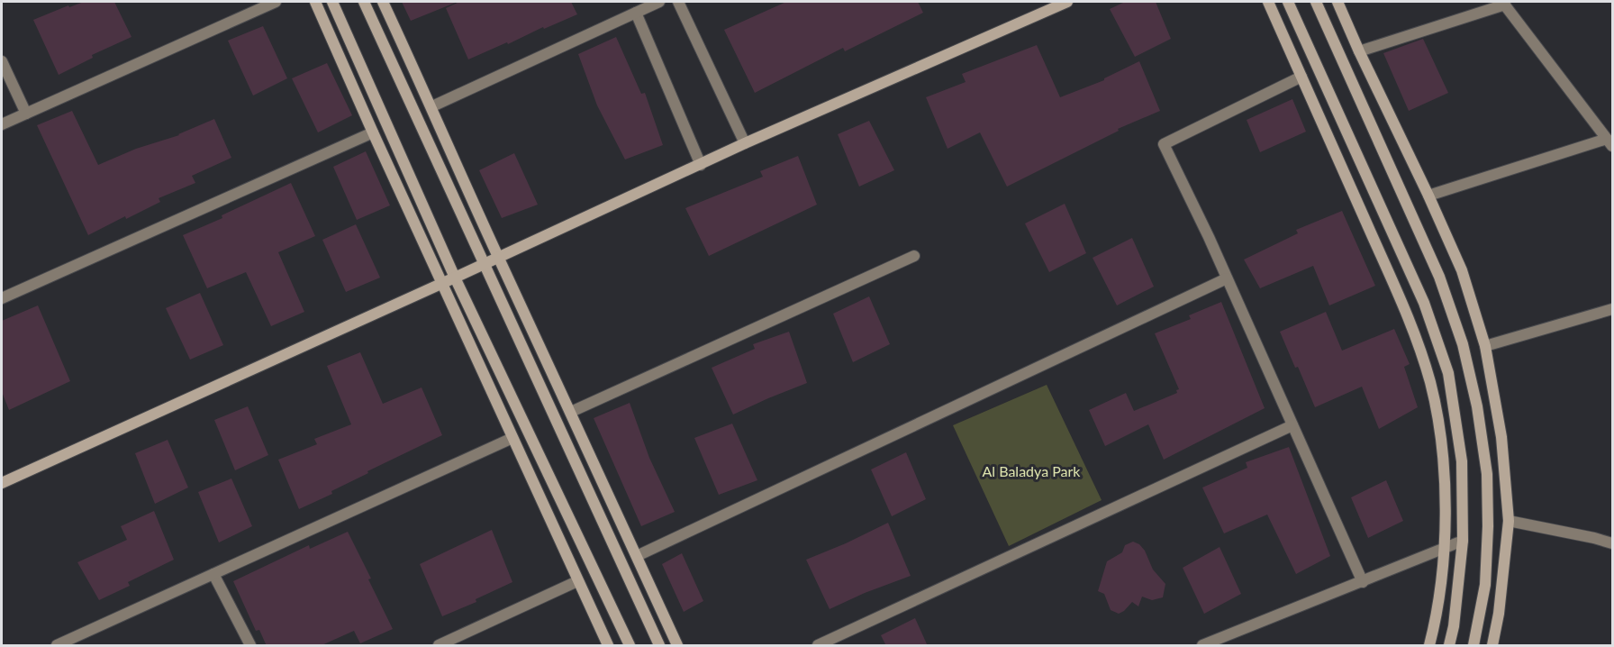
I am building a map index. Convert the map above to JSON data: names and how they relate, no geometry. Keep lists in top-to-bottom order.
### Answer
{
  "parks": ["Al Baladya Park"]
}
